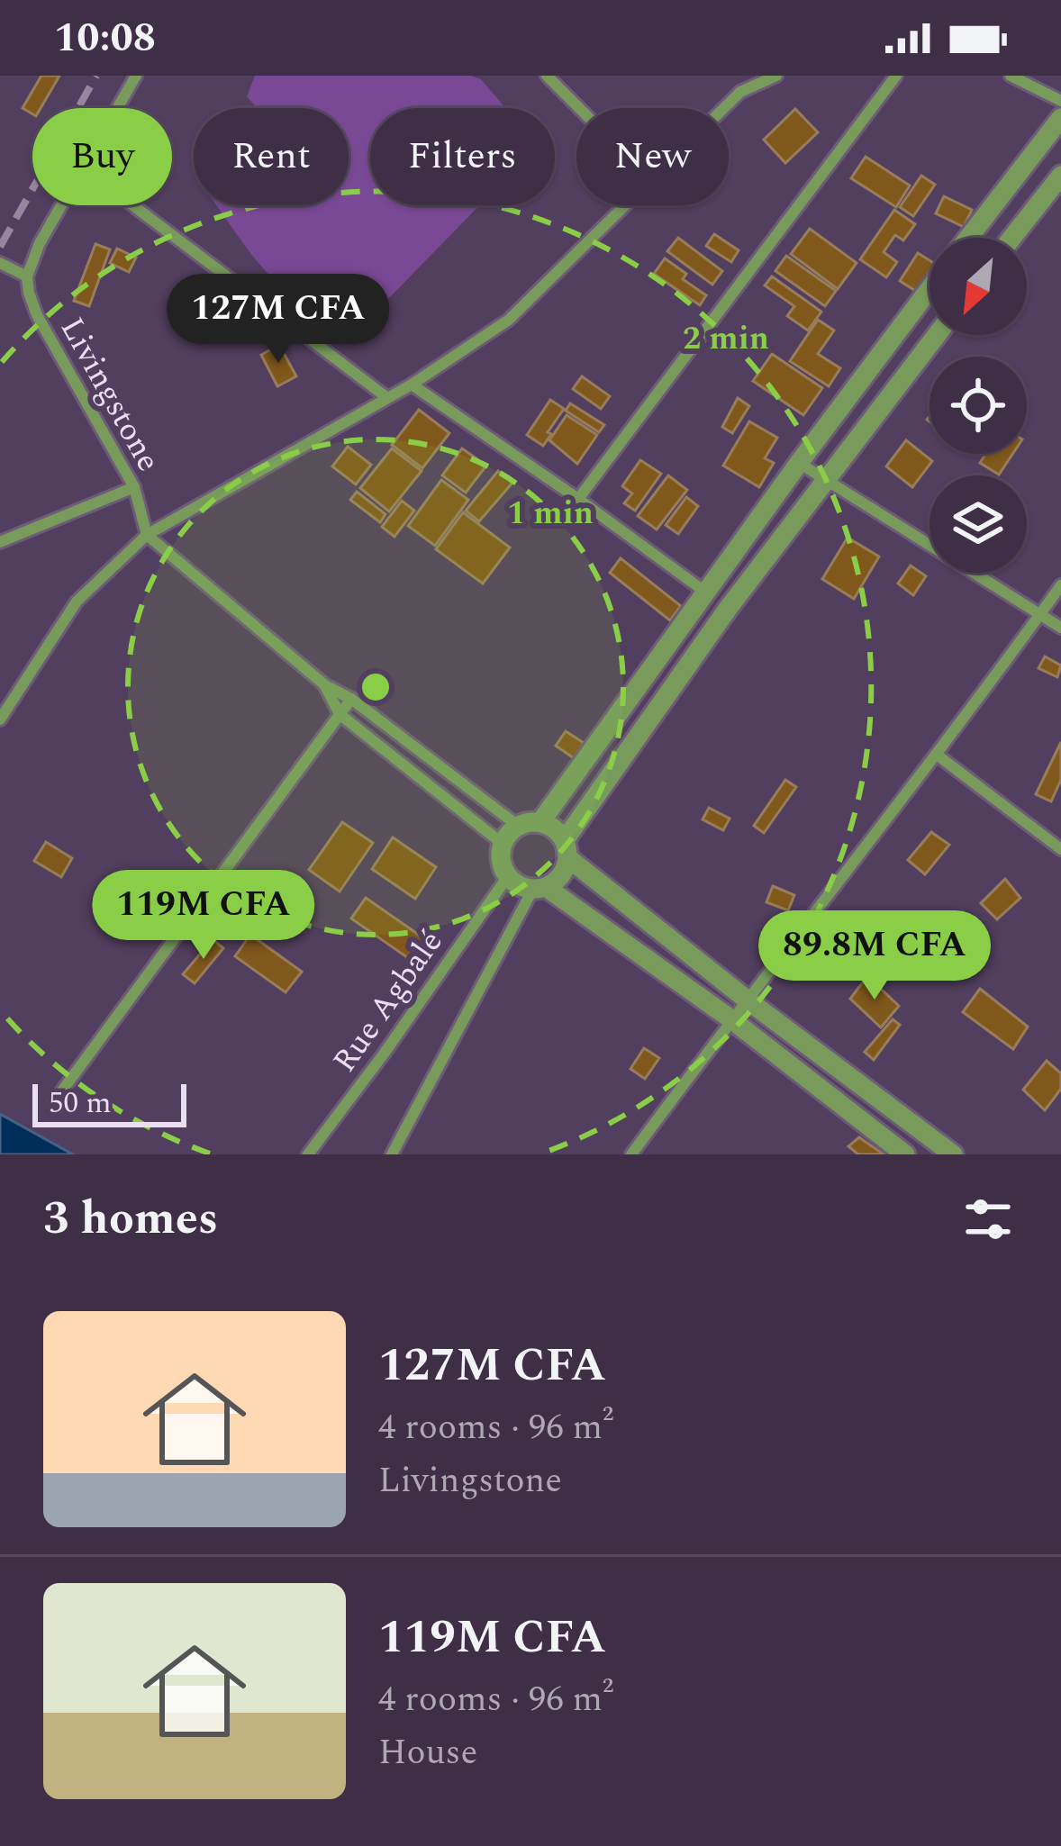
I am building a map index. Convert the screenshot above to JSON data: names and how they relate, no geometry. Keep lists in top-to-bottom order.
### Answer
{
  "streets": {
    "street": ["Livingstone", "Rue Agbalé"]
  },
  "scale_bar": "50 m",
  "north": "bottom left",
  "page": {
    "status": "10:08",
    "chip": [
      "Buy",
      "Rent",
      "Filters",
      "New"
    ],
    "price": ["127M CFA", "119M CFA", "89.8M CFA"],
    "scale": "50 m",
    "heading": "3 homes",
    "list": [
      {
        "name": "127M CFA",
        "note": "4 rooms · 96 m² · Livingstone"
      },
      {
        "name": "119M CFA",
        "note": "4 rooms · 96 m² · House"
      }
    ]
  },
  "rings": ["2 min", "1 min"]
}
